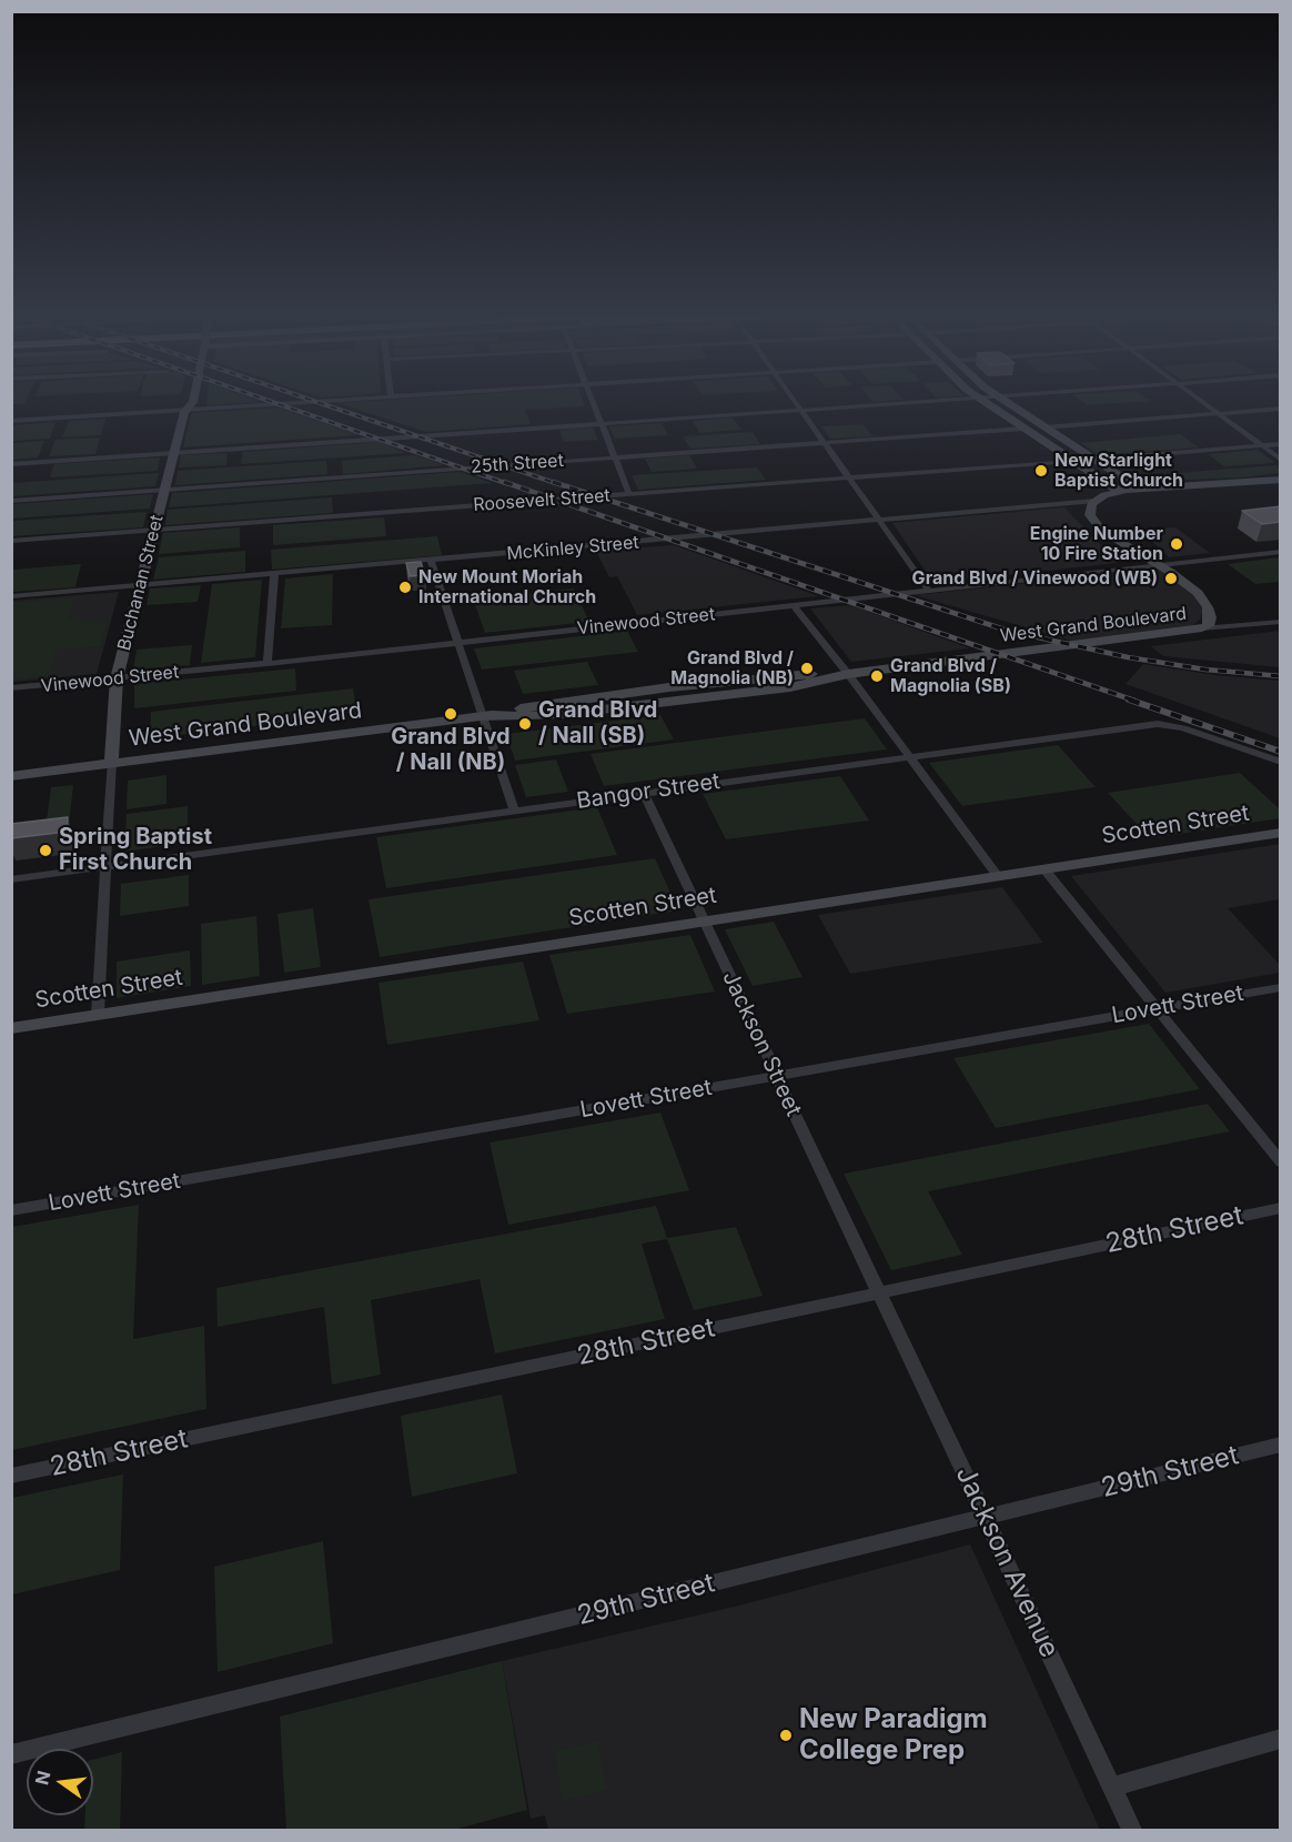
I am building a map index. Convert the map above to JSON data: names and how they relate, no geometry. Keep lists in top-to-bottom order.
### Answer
{
  "streets": {
    "main road": ["Buchanan Street", "West Grand Boulevard", "Scotten Street"],
    "street": [
      "25th Street",
      "Roosevelt Street",
      "McKinley Street",
      "Vinewood Street",
      "Bangor Street",
      "Lovett Street",
      "Jackson Street",
      "28th Street",
      "29th Street",
      "Jackson Avenue"
    ]
  },
  "crossings": [
    ["25th Street", "Buchanan Street"],
    ["Roosevelt Street", "Buchanan Street"],
    ["McKinley Street", "Buchanan Street"],
    ["McKinley Street", "West Grand Boulevard"],
    ["Buchanan Street", "Vinewood Street"],
    ["Buchanan Street", "West Grand Boulevard"],
    ["Buchanan Street", "Bangor Street"],
    ["Buchanan Street", "Scotten Street"],
    ["Vinewood Street", "West Grand Boulevard"],
    ["Bangor Street", "Jackson Street"],
    ["Scotten Street", "Jackson Street"],
    ["Lovett Street", "Jackson Street"],
    ["Jackson Street", "28th Street"],
    ["Jackson Street", "Jackson Avenue"],
    ["28th Street", "Jackson Avenue"],
    ["29th Street", "Jackson Avenue"]
  ],
  "places": [
    "New Starlight Baptist Church",
    "Engine Number 10 Fire Station",
    "Grand Blvd / Vinewood (WB)",
    "New Mount Moriah International Church",
    "Grand Blvd / Magnolia (NB)",
    "Grand Blvd / Magnolia (SB)",
    "Grand Blvd / Nall (NB)",
    "Grand Blvd / Nall (SB)",
    "Spring Baptist First Church",
    "New Paradigm College Prep"
  ],
  "north": "left"
}
